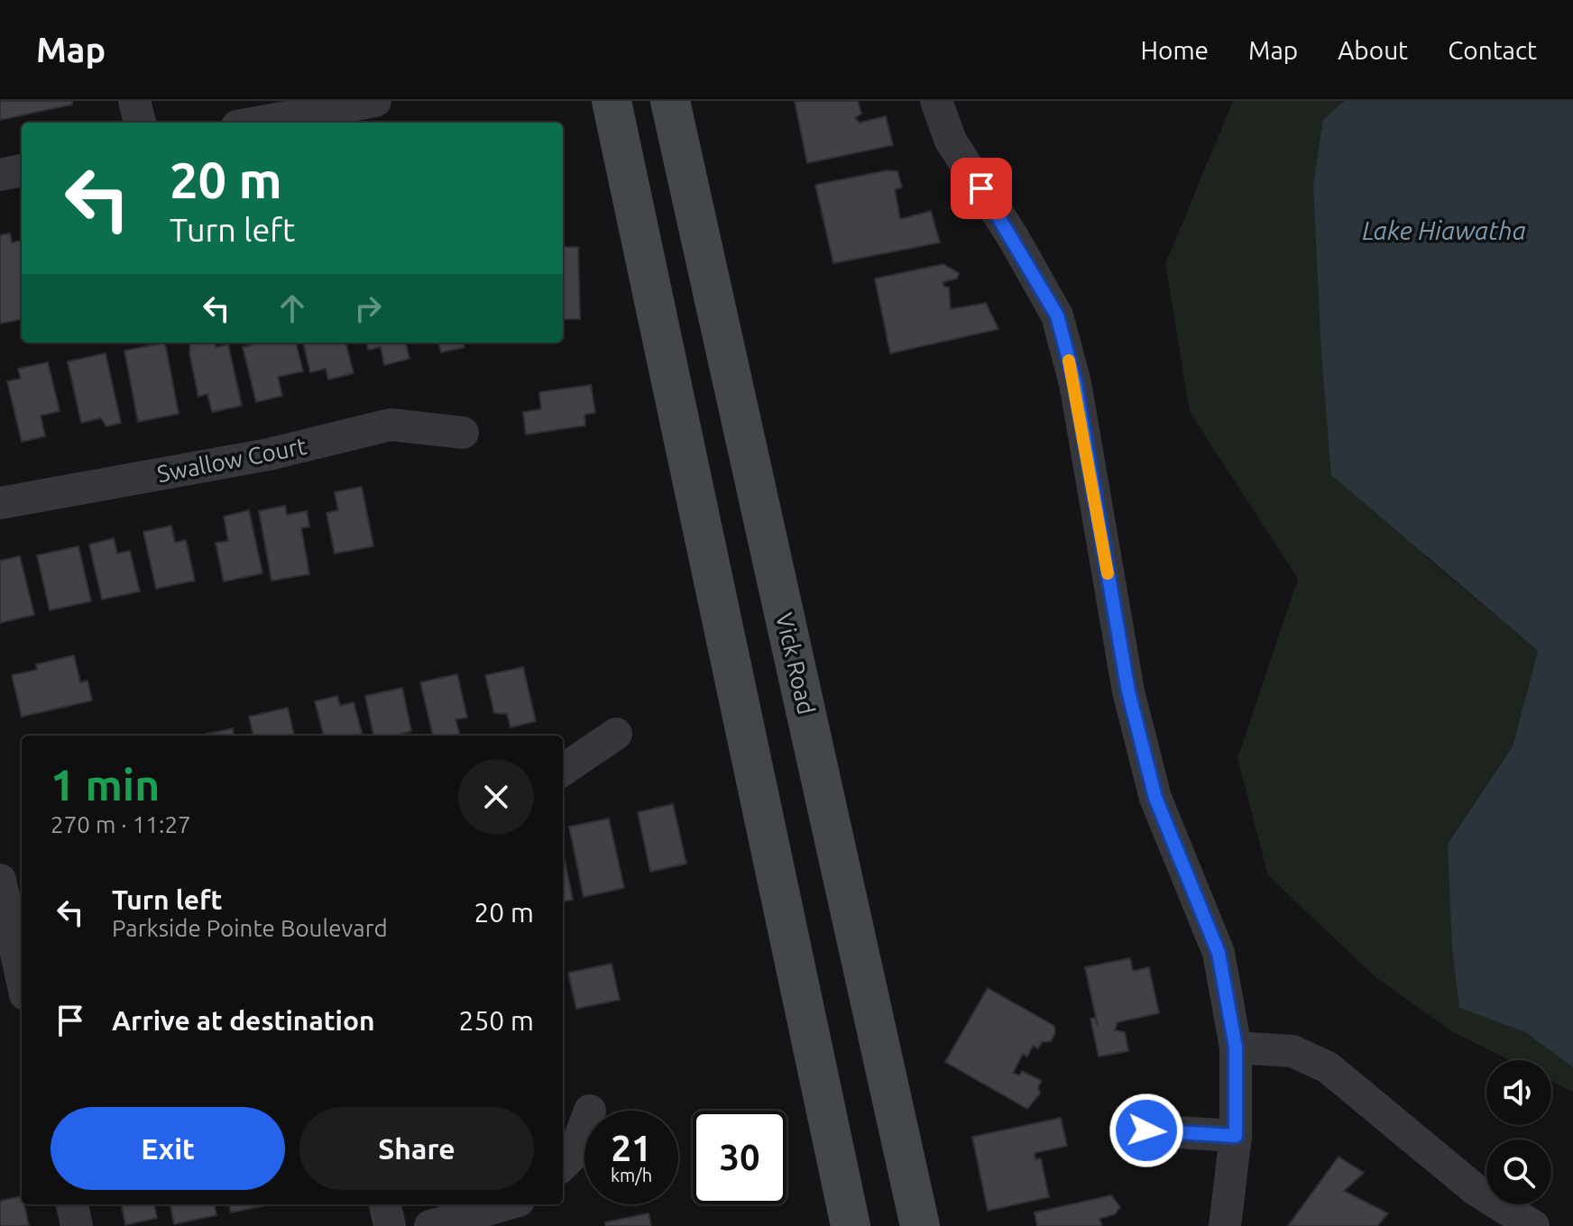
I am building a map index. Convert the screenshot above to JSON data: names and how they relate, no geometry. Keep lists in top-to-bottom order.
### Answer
{
  "streets": {
    "street": ["Swallow Court", "Vick Road"]
  },
  "water": ["Lake Hiawatha"],
  "page": {
    "header": "Map",
    "nav": [
      "Home",
      "Map",
      "About",
      "Contact"
    ],
    "turn": ["20 m", "Turn left"],
    "heading": ["1 min", "270 m · 11:27"],
    "list": [
      {
        "name": "Turn left",
        "note": "Parkside Pointe Boulevard",
        "value": "20 m"
      },
      {
        "name": "Arrive at destination",
        "value": "250 m"
      }
    ],
    "buttons": ["Exit", "Share"],
    "speed": "21 km/h",
    "limit": "30"
  }
}
